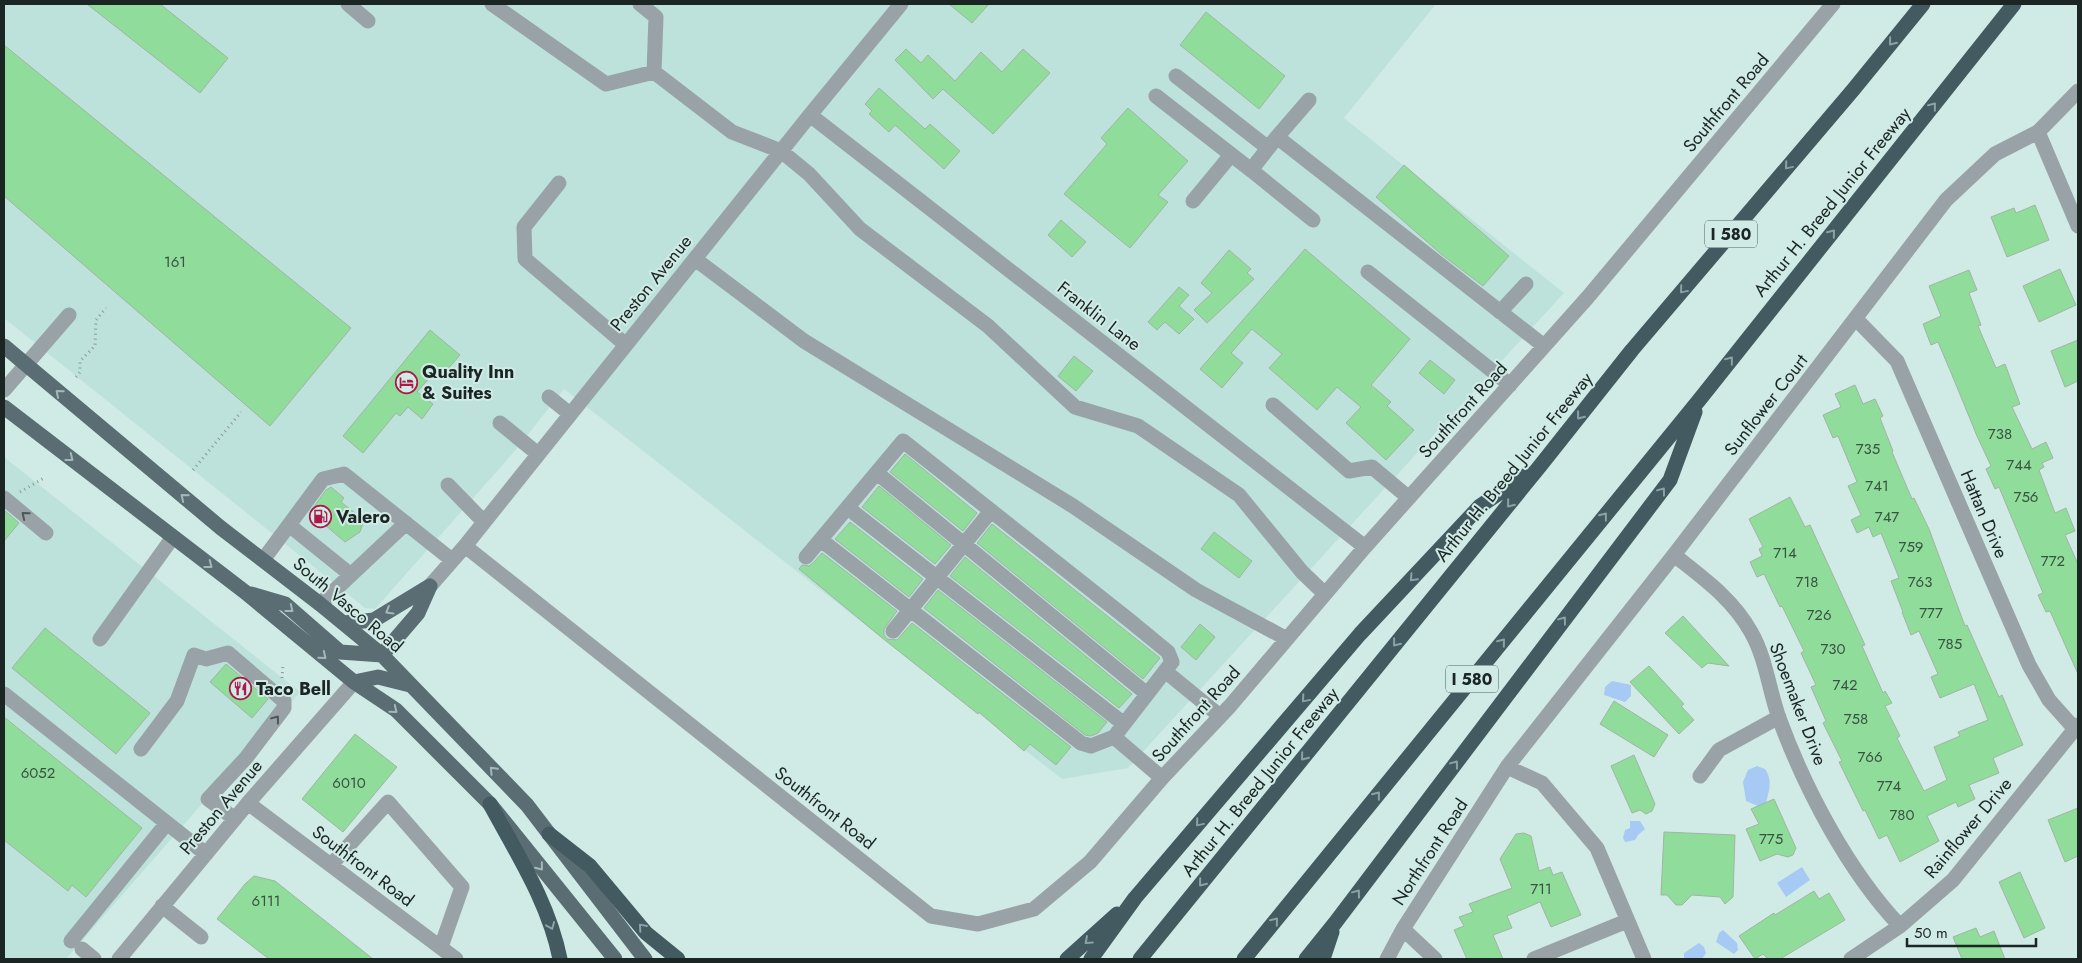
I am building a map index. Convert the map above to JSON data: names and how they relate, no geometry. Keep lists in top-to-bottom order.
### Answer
{
  "streets": {
    "highway": ["Arthur H. Breed Junior Freeway", "I 580"],
    "main road": ["South Vasco Road"],
    "street": [
      "Southfront Road",
      "Preston Avenue",
      "Franklin Lane",
      "Sunflower Court",
      "Hattan Drive",
      "Shoemaker Drive",
      "Rainflower Drive",
      "Northfront Road"
    ]
  },
  "crossings": [
    ["Southfront Road", "Preston Avenue"],
    ["Southfront Road", "Franklin Lane"],
    ["Preston Avenue", "Franklin Lane"],
    ["Sunflower Court", "Hattan Drive"],
    ["Sunflower Court", "Shoemaker Drive"],
    ["Sunflower Court", "Northfront Road"],
    ["Hattan Drive", "Rainflower Drive"],
    ["Shoemaker Drive", "Rainflower Drive"]
  ],
  "places": {
    "hotel": ["Quality Inn & Suites"],
    "fuel station": ["Valero"],
    "restaurant": ["Taco Bell"]
  },
  "house_numbers": [
    "161",
    "738",
    "735",
    "744",
    "741",
    "756",
    "747",
    "759",
    "714",
    "772",
    "718",
    "763",
    "777",
    "726",
    "785",
    "730",
    "742",
    "758",
    "766",
    "6052",
    "6010",
    "774",
    "780",
    "775",
    "711",
    "6111"
  ],
  "scale_bar": "50 m"
}
